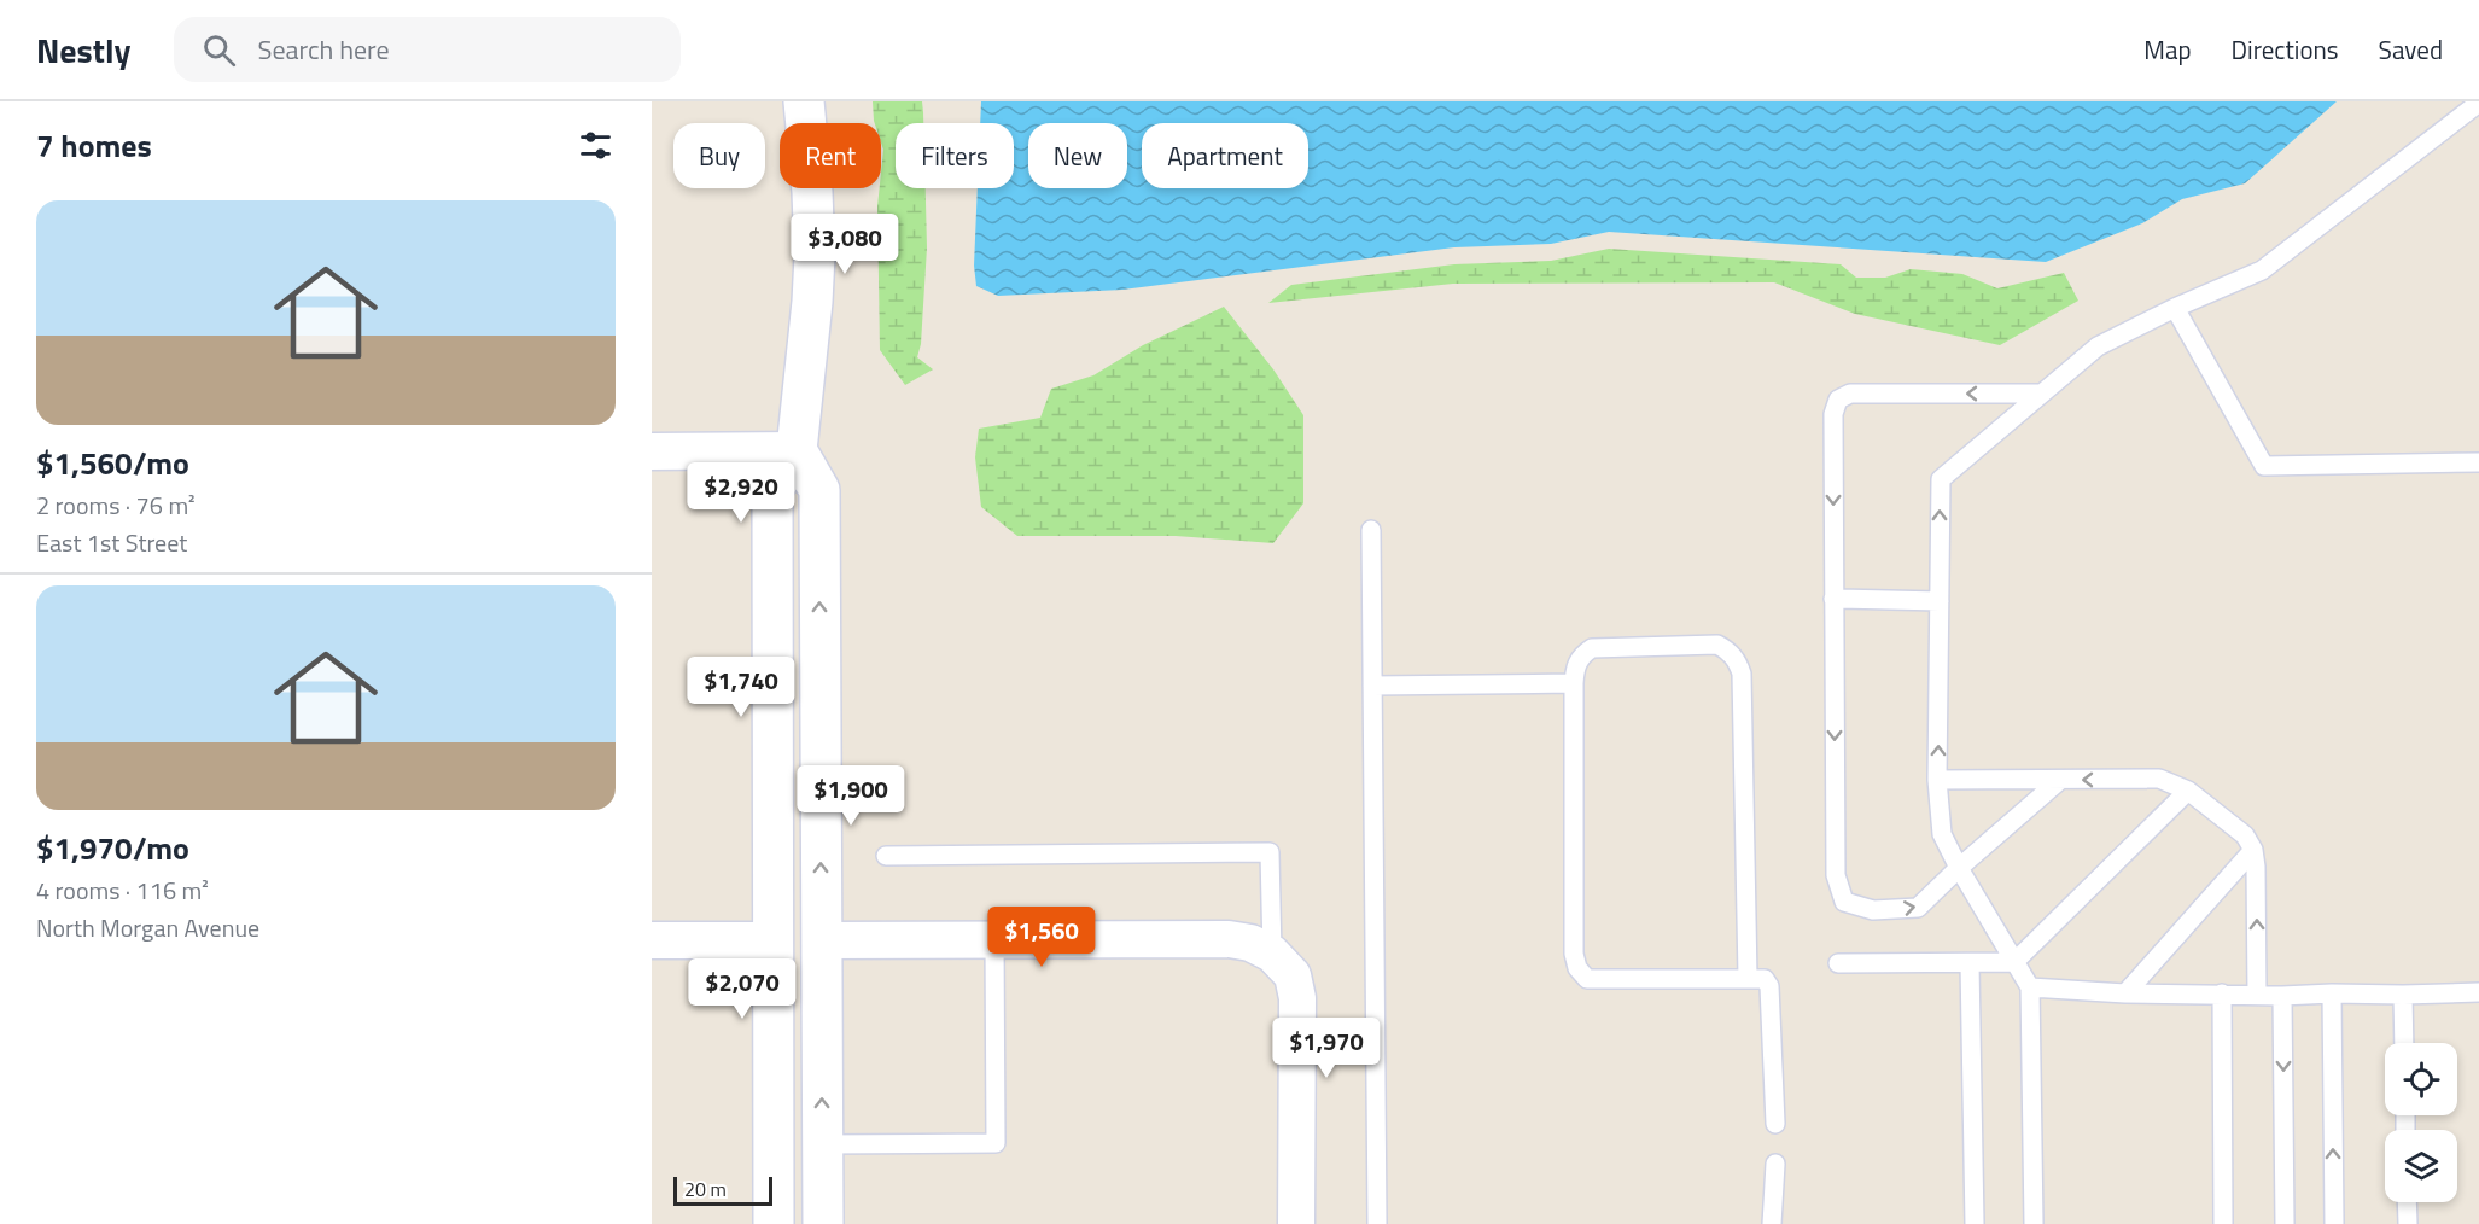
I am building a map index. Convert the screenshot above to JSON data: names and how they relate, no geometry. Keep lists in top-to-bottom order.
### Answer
{
  "scale_bar": "20 m",
  "page": {
    "header": "Nestly",
    "search": "Search here",
    "nav": ["Map", "Directions", "Saved"],
    "heading": "7 homes",
    "chip": [
      "Buy",
      "Rent",
      "Filters",
      "New",
      "Apartment"
    ],
    "list": [
      {
        "name": "$1,560/mo",
        "note": "2 rooms · 76 m² · East 1st Street"
      },
      {
        "name": "$1,970/mo",
        "note": "4 rooms · 116 m² · North Morgan Avenue"
      }
    ],
    "price": [
      "$3,080",
      "$2,920",
      "$1,740",
      "$1,900",
      "$1,560",
      "$2,070",
      "$1,970"
    ],
    "scale": "20 m"
  }
}
